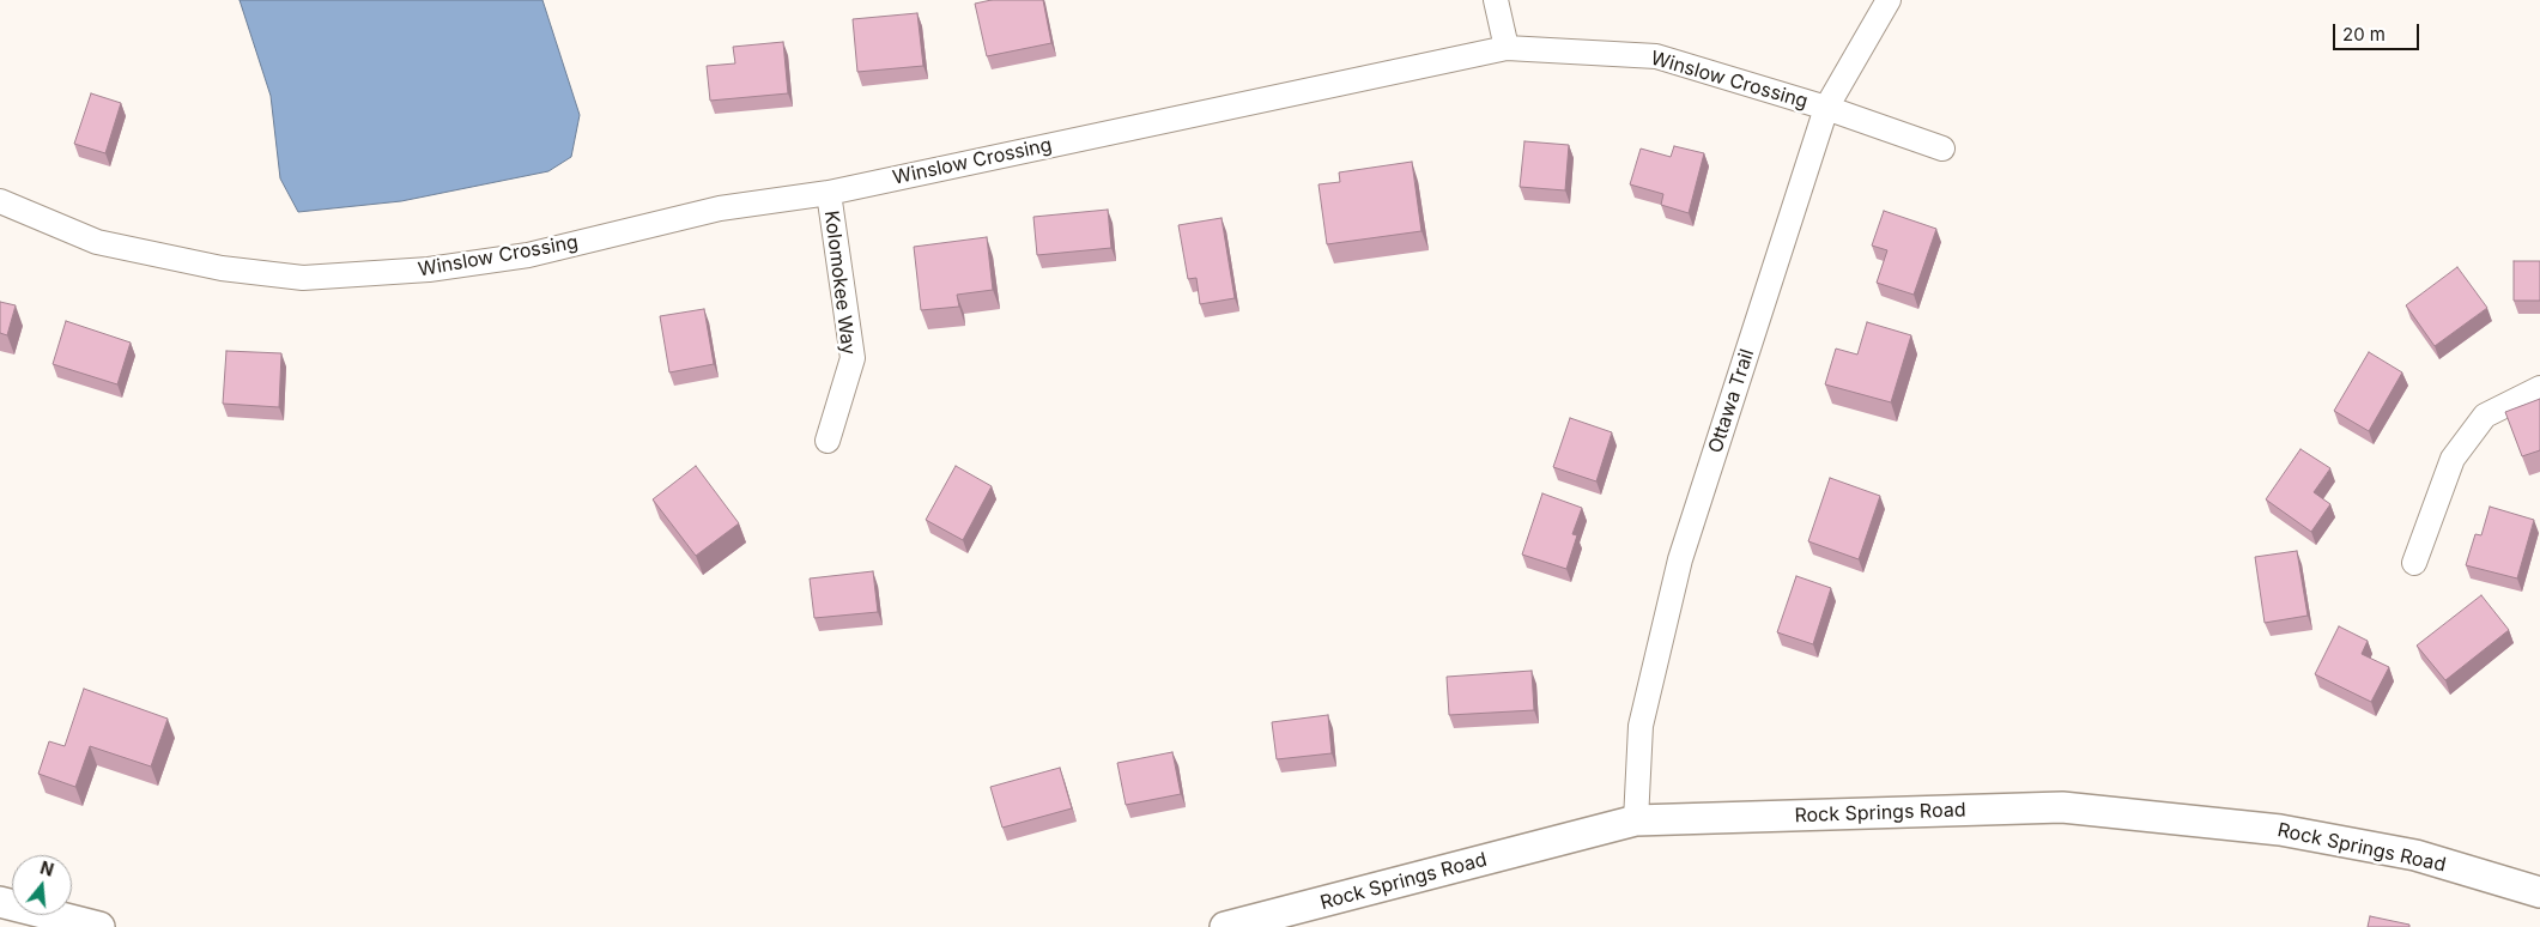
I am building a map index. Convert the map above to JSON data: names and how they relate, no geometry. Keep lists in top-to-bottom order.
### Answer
{
  "streets": {
    "street": [
      "Winslow Crossing",
      "Kolomokee Way",
      "Ottawa Trail",
      "Rock Springs Road"
    ]
  },
  "crossings": [
    ["Winslow Crossing", "Kolomokee Way"],
    ["Winslow Crossing", "Ottawa Trail"],
    ["Ottawa Trail", "Rock Springs Road"]
  ],
  "scale_bar": "20 m",
  "north": "top"
}
